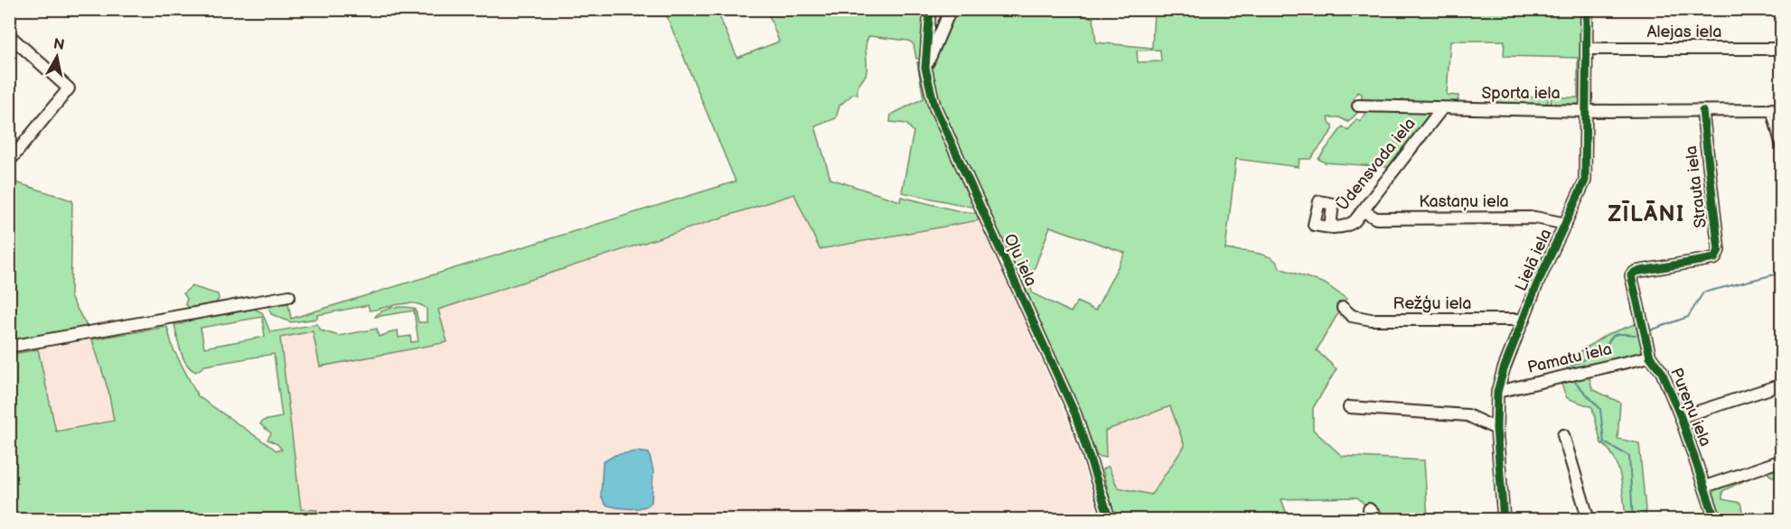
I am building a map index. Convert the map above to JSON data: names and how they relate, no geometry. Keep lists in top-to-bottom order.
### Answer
{
  "streets": {
    "street": [
      "Alejas iela",
      "Sporta iela",
      "Ūdensvada iela",
      "Strauta iela",
      "Kastaņu iela",
      "Oļu iela",
      "Lielā iela",
      "Režģu iela",
      "Pamatu iela",
      "Pureņu iela"
    ]
  },
  "crossings": [
    ["Alejas iela", "Lielā iela"],
    ["Sporta iela", "Ūdensvada iela"],
    ["Sporta iela", "Strauta iela"],
    ["Sporta iela", "Lielā iela"],
    ["Ūdensvada iela", "Kastaņu iela"],
    ["Strauta iela", "Pureņu iela"],
    ["Kastaņu iela", "Lielā iela"],
    ["Lielā iela", "Režģu iela"],
    ["Lielā iela", "Pamatu iela"],
    ["Pamatu iela", "Pureņu iela"]
  ],
  "districts": ["ZĪLĀNI"],
  "north": "top"
}
